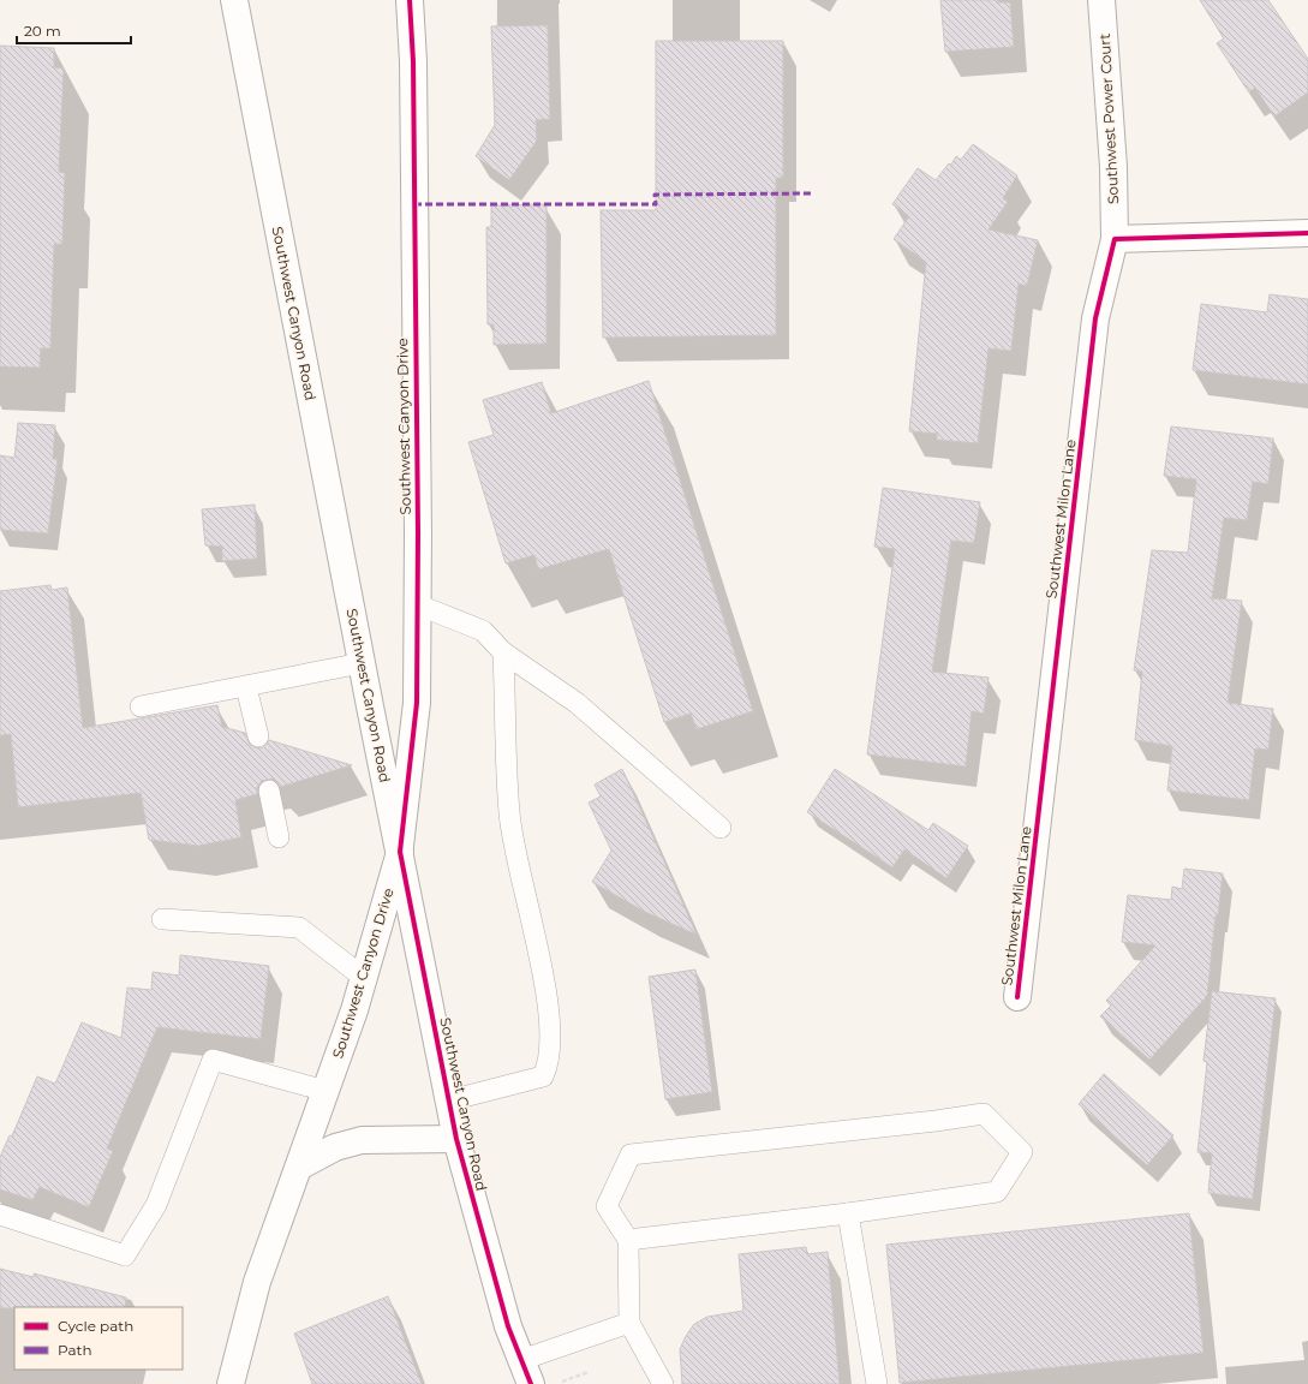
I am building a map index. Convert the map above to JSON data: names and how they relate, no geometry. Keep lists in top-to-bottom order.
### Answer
{
  "streets": {
    "street": [
      "Southwest Power Court",
      "Southwest Canyon Road",
      "Southwest Canyon Drive",
      "Southwest Milon Lane"
    ]
  },
  "crossings": [
    ["Southwest Power Court", "Southwest Milon Lane"],
    ["Southwest Canyon Road", "Southwest Canyon Drive"]
  ],
  "legend": ["Cycle path", "Path"],
  "scale_bar": "20 m"
}
